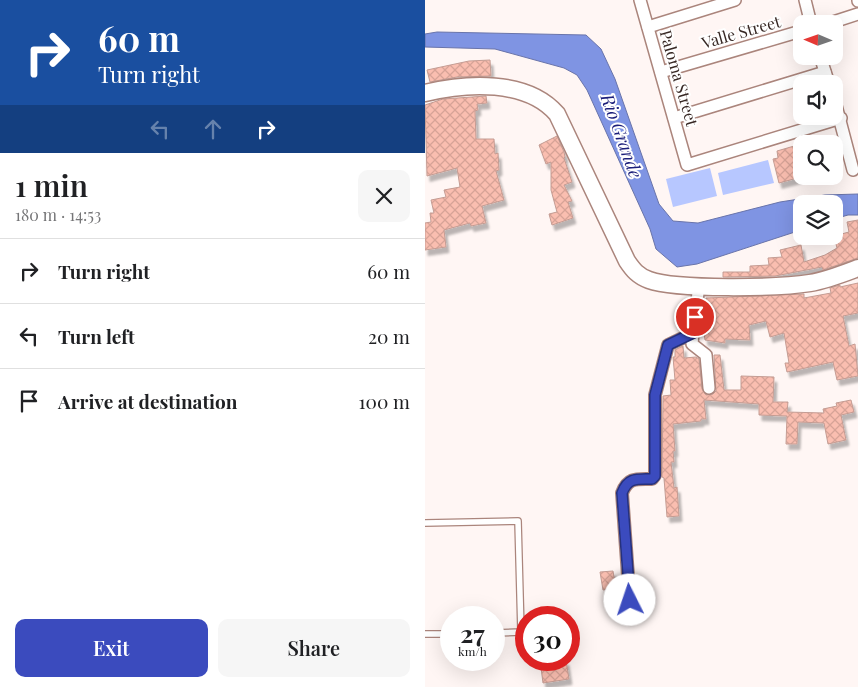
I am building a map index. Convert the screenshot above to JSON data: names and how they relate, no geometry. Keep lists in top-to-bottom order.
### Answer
{
  "streets": {
    "street": ["Valle Street", "Paloma Street"]
  },
  "crossings": [
    ["Valle Street", "Paloma Street"]
  ],
  "water": ["Rio Grande"],
  "north": "left",
  "page": {
    "turn": ["60 m", "Turn right"],
    "heading": ["1 min", "180 m · 14:53"],
    "list": [
      {
        "name": "Turn right",
        "value": "60 m"
      },
      {
        "name": "Turn left",
        "value": "20 m"
      },
      {
        "name": "Arrive at destination",
        "value": "100 m"
      }
    ],
    "speed": "27 km/h",
    "limit": "30",
    "buttons": ["Exit", "Share"]
  }
}
